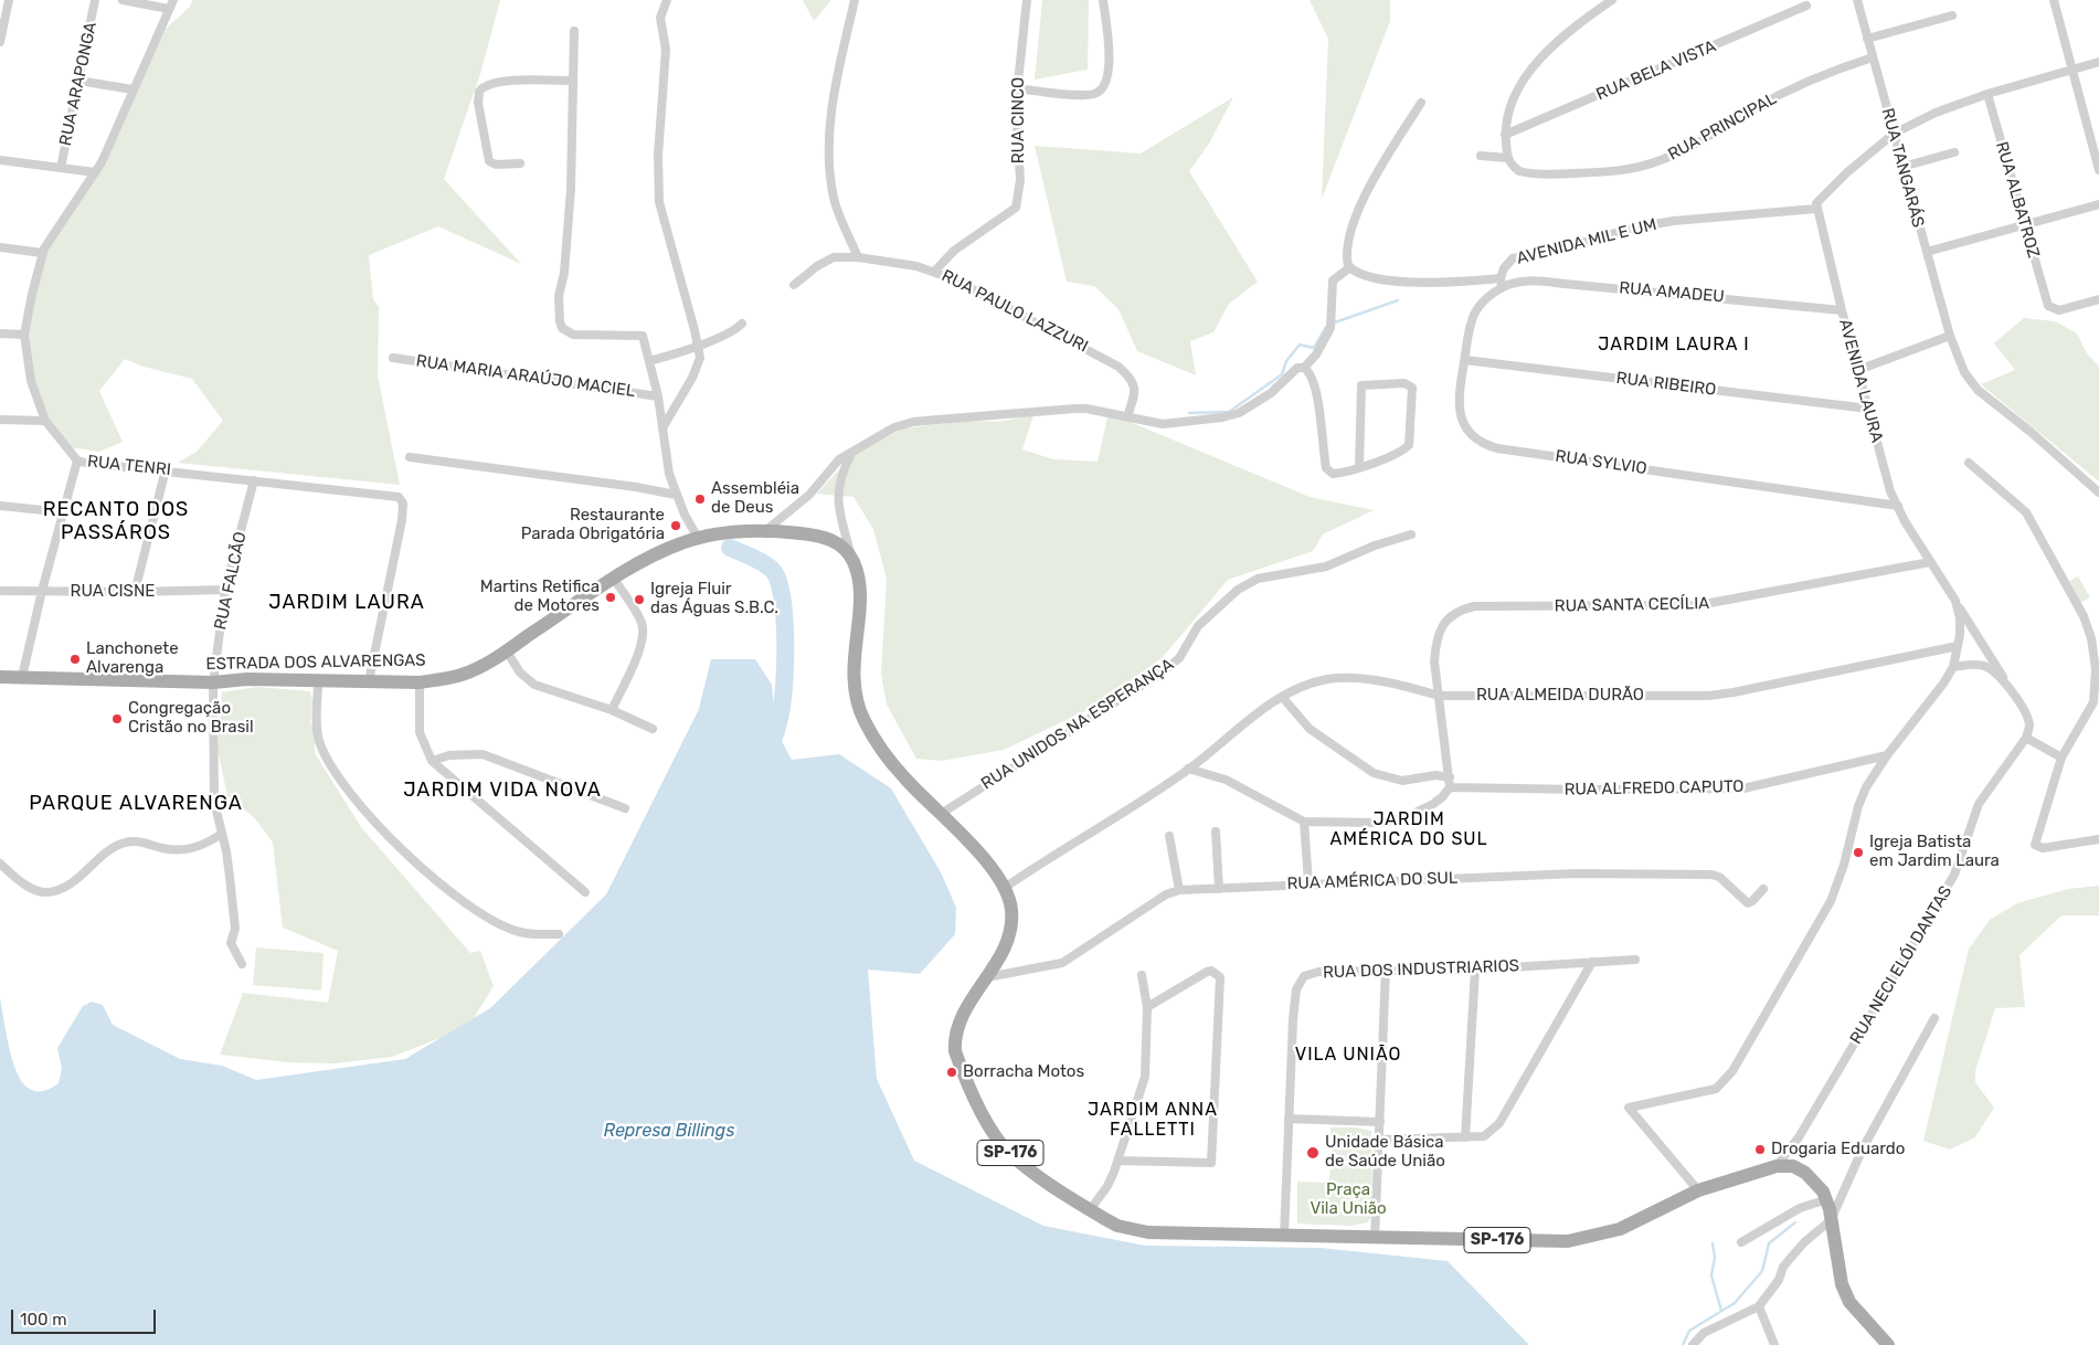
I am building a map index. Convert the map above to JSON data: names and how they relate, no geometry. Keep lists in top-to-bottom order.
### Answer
{
  "streets": {
    "main road": ["ESTRADA DOS ALVARENGAS", "SP-176"],
    "street": [
      "RUA BELA VISTA",
      "RUA ARAPONGA",
      "RUA CINCO",
      "RUA PRINCIPAL",
      "RUA TANGARÁS",
      "RUA ALBATROZ",
      "AVENIDA MIL E UM",
      "RUA AMADEU",
      "RUA PAULO LAZZURI",
      "RUA MARIA ARAÚJO MACIEL",
      "AVENIDA LAURA",
      "RUA RIBEIRO",
      "RUA SYLVIO",
      "RUA TENRI",
      "RUA FALCÃO",
      "RUA CISNE",
      "RUA SANTA CECÍLIA",
      "RUA ALMEIDA DURÃO",
      "RUA UNIDOS NA ESPERANÇA",
      "RUA ALFREDO CAPUTO",
      "RUA AMÉRICA DO SUL",
      "RUA NECI ELÓI DANTAS",
      "RUA DOS INDUSTRIARIOS"
    ]
  },
  "crossings": [
    ["RUA CINCO", "RUA PAULO LAZZURI"],
    ["RUA PRINCIPAL", "RUA TANGARÁS"],
    ["AVENIDA MIL E UM", "RUA AMADEU"],
    ["AVENIDA MIL E UM", "AVENIDA LAURA"],
    ["AVENIDA MIL E UM", "RUA SYLVIO"],
    ["RUA AMADEU", "AVENIDA LAURA"],
    ["RUA AMADEU", "RUA SYLVIO"],
    ["AVENIDA LAURA", "RUA RIBEIRO"],
    ["AVENIDA LAURA", "RUA SYLVIO"],
    ["AVENIDA LAURA", "RUA SANTA CECÍLIA"],
    ["AVENIDA LAURA", "RUA ALMEIDA DURÃO"],
    ["RUA RIBEIRO", "RUA SYLVIO"],
    ["RUA TENRI", "RUA FALCÃO"],
    ["RUA TENRI", "ESTRADA DOS ALVARENGAS"],
    ["RUA FALCÃO", "RUA CISNE"],
    ["RUA FALCÃO", "ESTRADA DOS ALVARENGAS"],
    ["RUA SANTA CECÍLIA", "RUA ALMEIDA DURÃO"],
    ["RUA SANTA CECÍLIA", "RUA ALFREDO CAPUTO"],
    ["ESTRADA DOS ALVARENGAS", "RUA ALMEIDA DURÃO"],
    ["ESTRADA DOS ALVARENGAS", "RUA UNIDOS NA ESPERANÇA"],
    ["ESTRADA DOS ALVARENGAS", "SP-176"],
    ["RUA ALMEIDA DURÃO", "SP-176"],
    ["RUA AMÉRICA DO SUL", "SP-176"],
    ["RUA NECI ELÓI DANTAS", "SP-176"],
    ["RUA DOS INDUSTRIARIOS", "SP-176"]
  ],
  "districts": [
    "JARDIM LAURA I",
    "RECANTO DOS PASSÁROS",
    "JARDIM LAURA",
    "JARDIM VIDA NOVA",
    "PARQUE ALVARENGA",
    "JARDIM AMÉRICA DO SUL",
    "VILA UNIÃO",
    "JARDIM ANNA FALLETTI"
  ],
  "water": ["Represa Billings"],
  "parks": ["Praça Vila União"],
  "places": [
    "Assembléia de Deus",
    "Restaurante Parada Obrigatória",
    "Martins Retifica de Motores",
    "Igreja Fluir das Águas S.B.C.",
    "Lanchonete Alvarenga",
    "Congregação Cristão no Brasil",
    "Igreja Batista em Jardim Laura",
    "Borracha Motos",
    "Drogaria Eduardo",
    "Unidade Básica de Saúde União"
  ],
  "scale_bar": "100 m"
}
